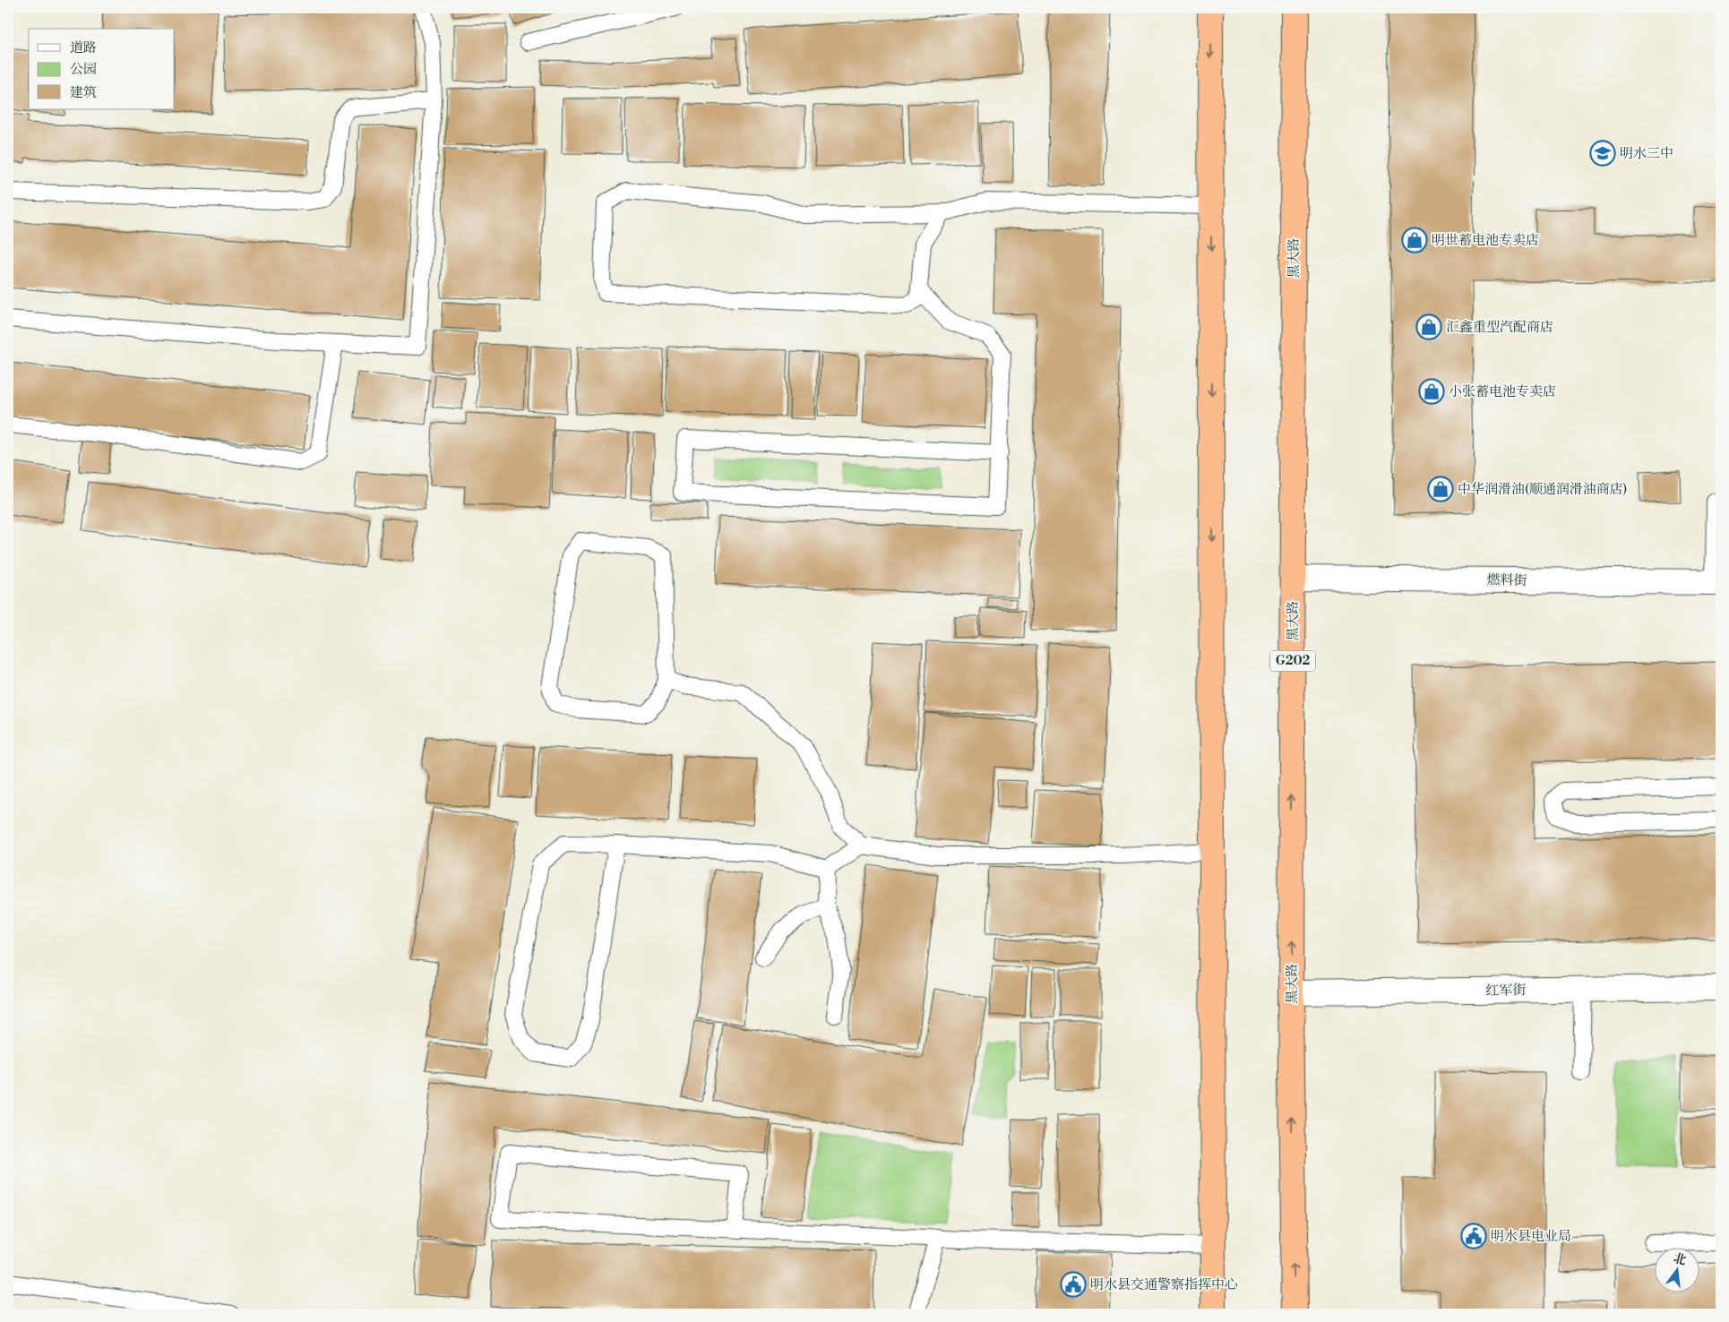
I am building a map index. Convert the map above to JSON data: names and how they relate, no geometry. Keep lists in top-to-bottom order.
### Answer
{
  "streets": {
    "highway": ["黑大路", "G202"],
    "street": ["燃料街", "红军街"]
  },
  "crossings": [
    ["黑大路", "燃料街"],
    ["黑大路", "红军街"]
  ],
  "places": {
    "school or university": ["明水三中"],
    "shop": [
      "明世蓄电池专卖店",
      "汇鑫重型汽配商店",
      "小张蓄电池专卖店",
      "中华润滑油(顺通润滑油商店)"
    ],
    "public building": ["明水县电业局", "明水县交通警察指挥中心"]
  },
  "legend": ["道路", "公园", "建筑"],
  "north": "top"
}
